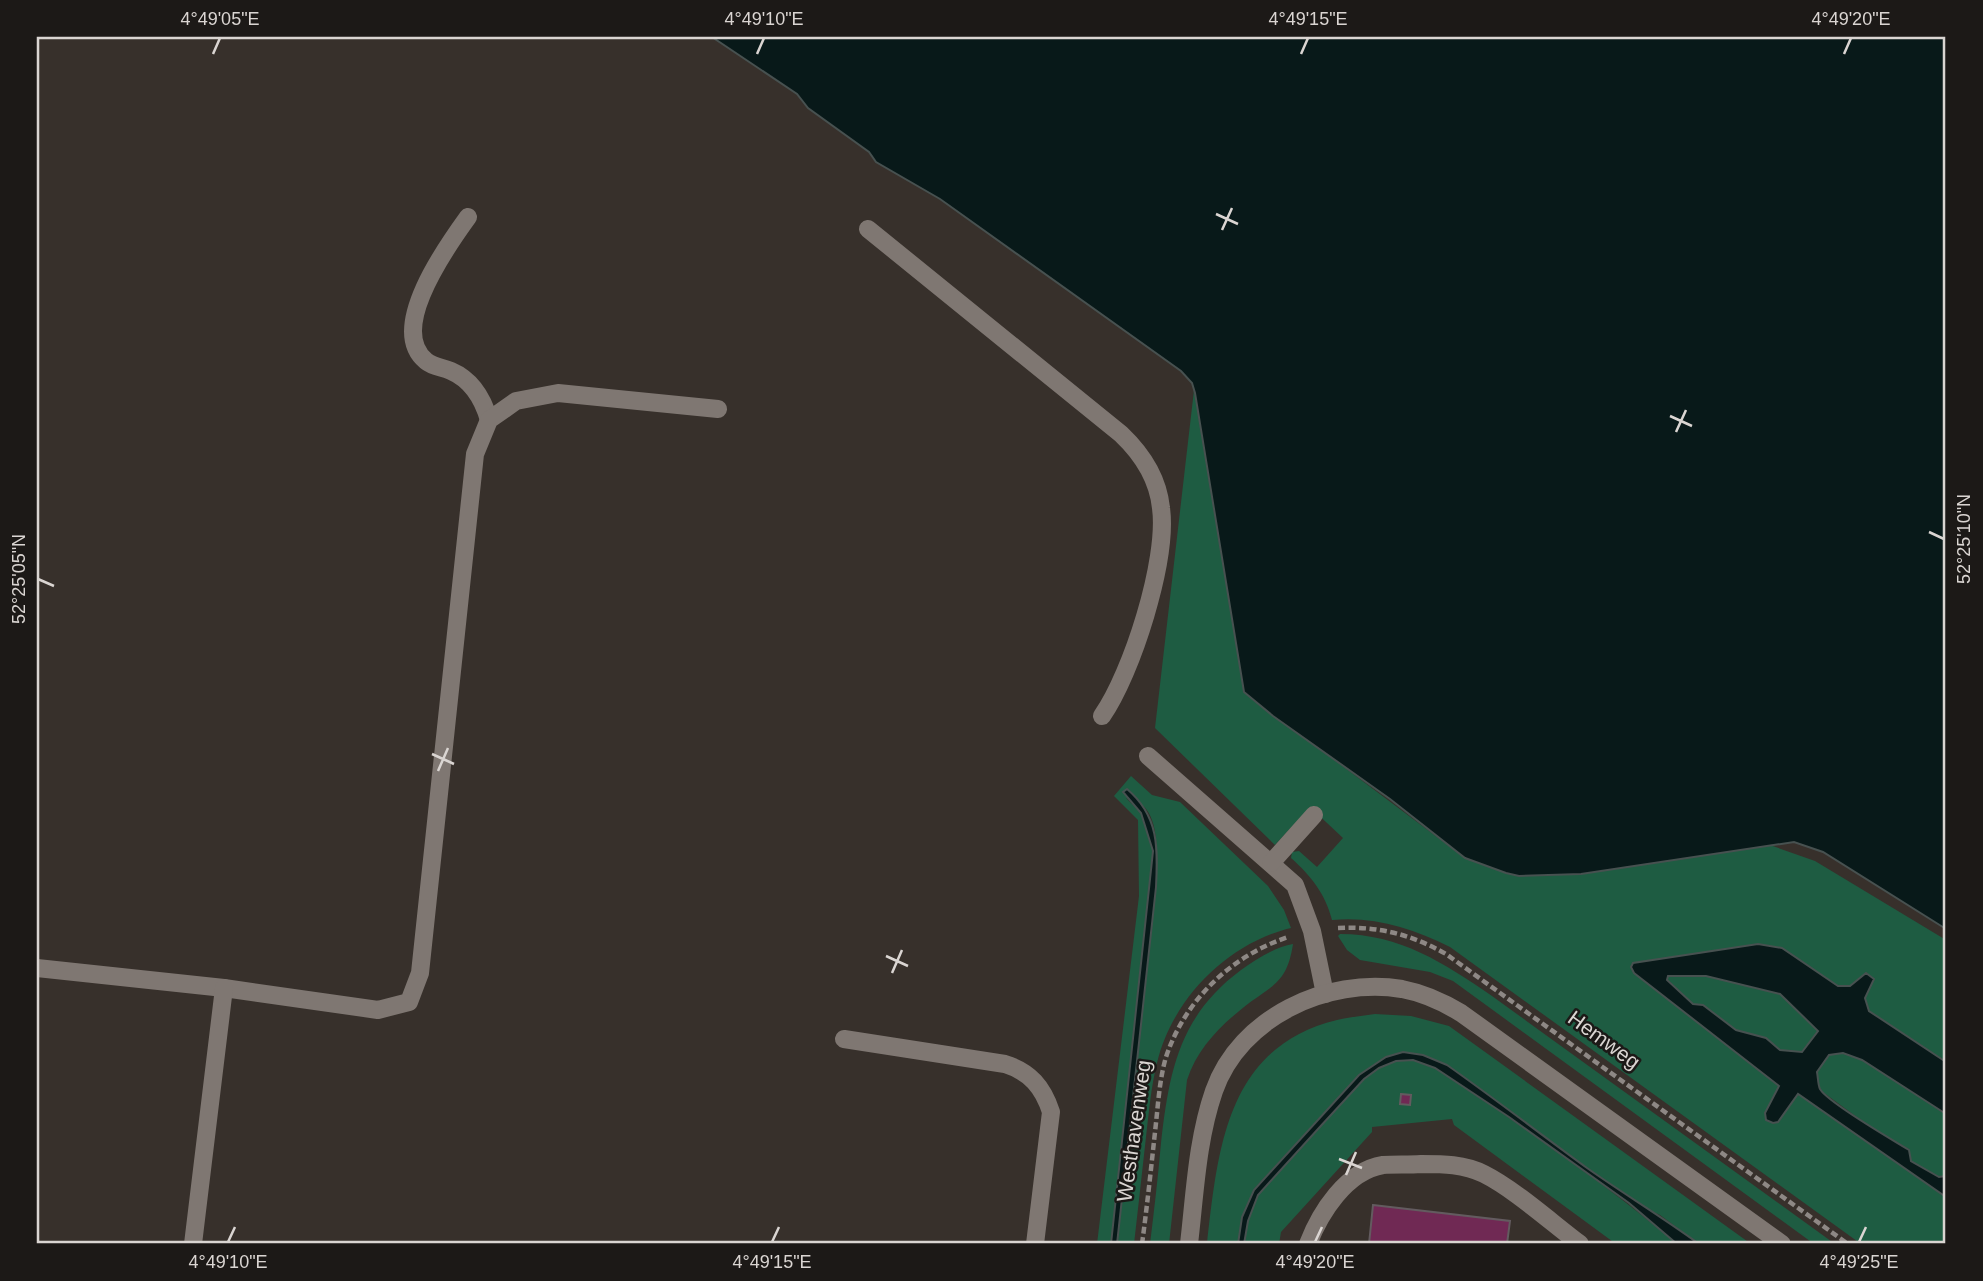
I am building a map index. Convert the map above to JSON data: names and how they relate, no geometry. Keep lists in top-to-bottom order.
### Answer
{
  "streets": {
    "path": ["Hemweg", "Westhavenweg"]
  },
  "crossings": [
    ["Hemweg", "Westhavenweg"]
  ],
  "coordinates": [
    "4°49'05\"E",
    "4°49'10\"E",
    "4°49'15\"E",
    "4°49'20\"E",
    "52°25'10\"N",
    "52°25'05\"N",
    "4°49'25\"E"
  ]
}
